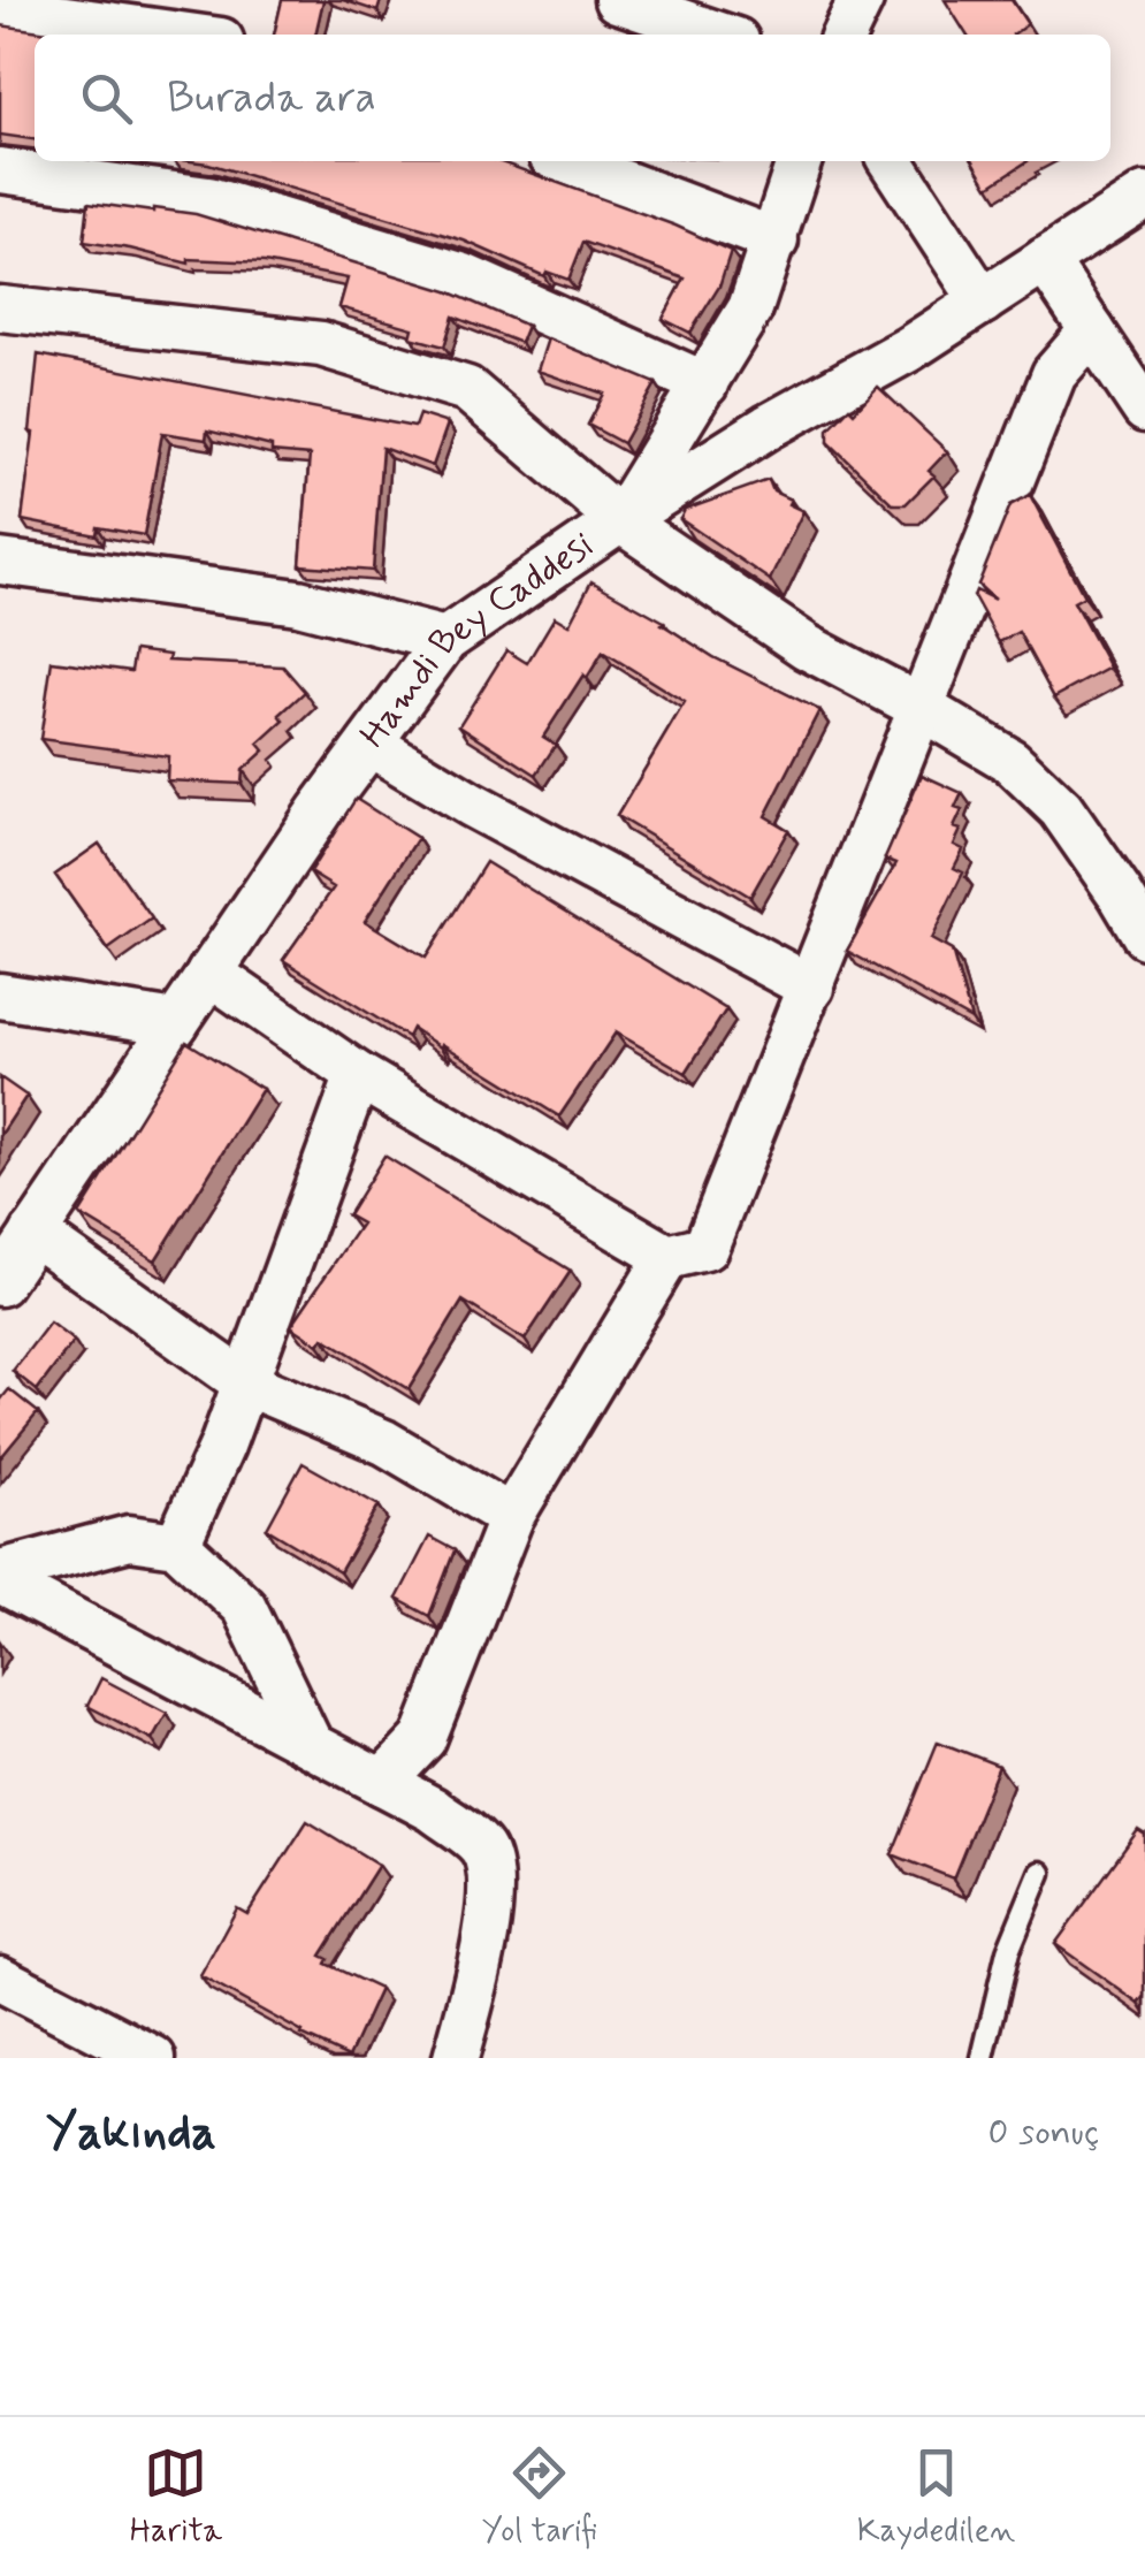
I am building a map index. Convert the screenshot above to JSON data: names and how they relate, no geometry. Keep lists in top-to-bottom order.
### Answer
{
  "streets": {
    "street": ["Hamdi Bey Caddesi"]
  },
  "page": {
    "search": "Burada ara",
    "heading": ["Yakında", "0 sonuç"],
    "nav": ["Harita", "Yol tarifi", "Kaydedilen"]
  }
}
